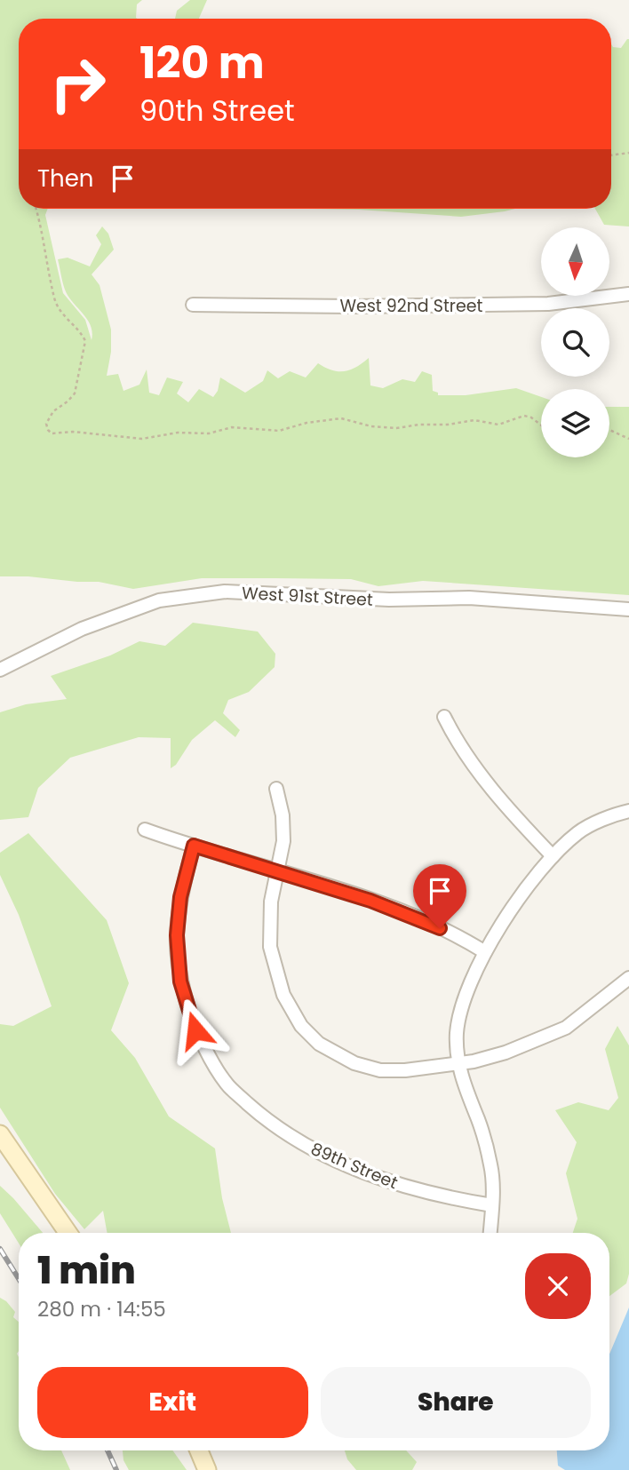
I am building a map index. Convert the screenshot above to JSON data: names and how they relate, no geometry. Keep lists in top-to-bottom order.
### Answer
{
  "streets": {
    "street": ["West 92nd Street", "West 91st Street", "89th Street"]
  },
  "north": "bottom",
  "page": {
    "turn": ["120 m", "90th Street"],
    "then": "Then",
    "heading": ["1 min", "280 m · 14:55"],
    "buttons": ["Exit", "Share"]
  }
}
